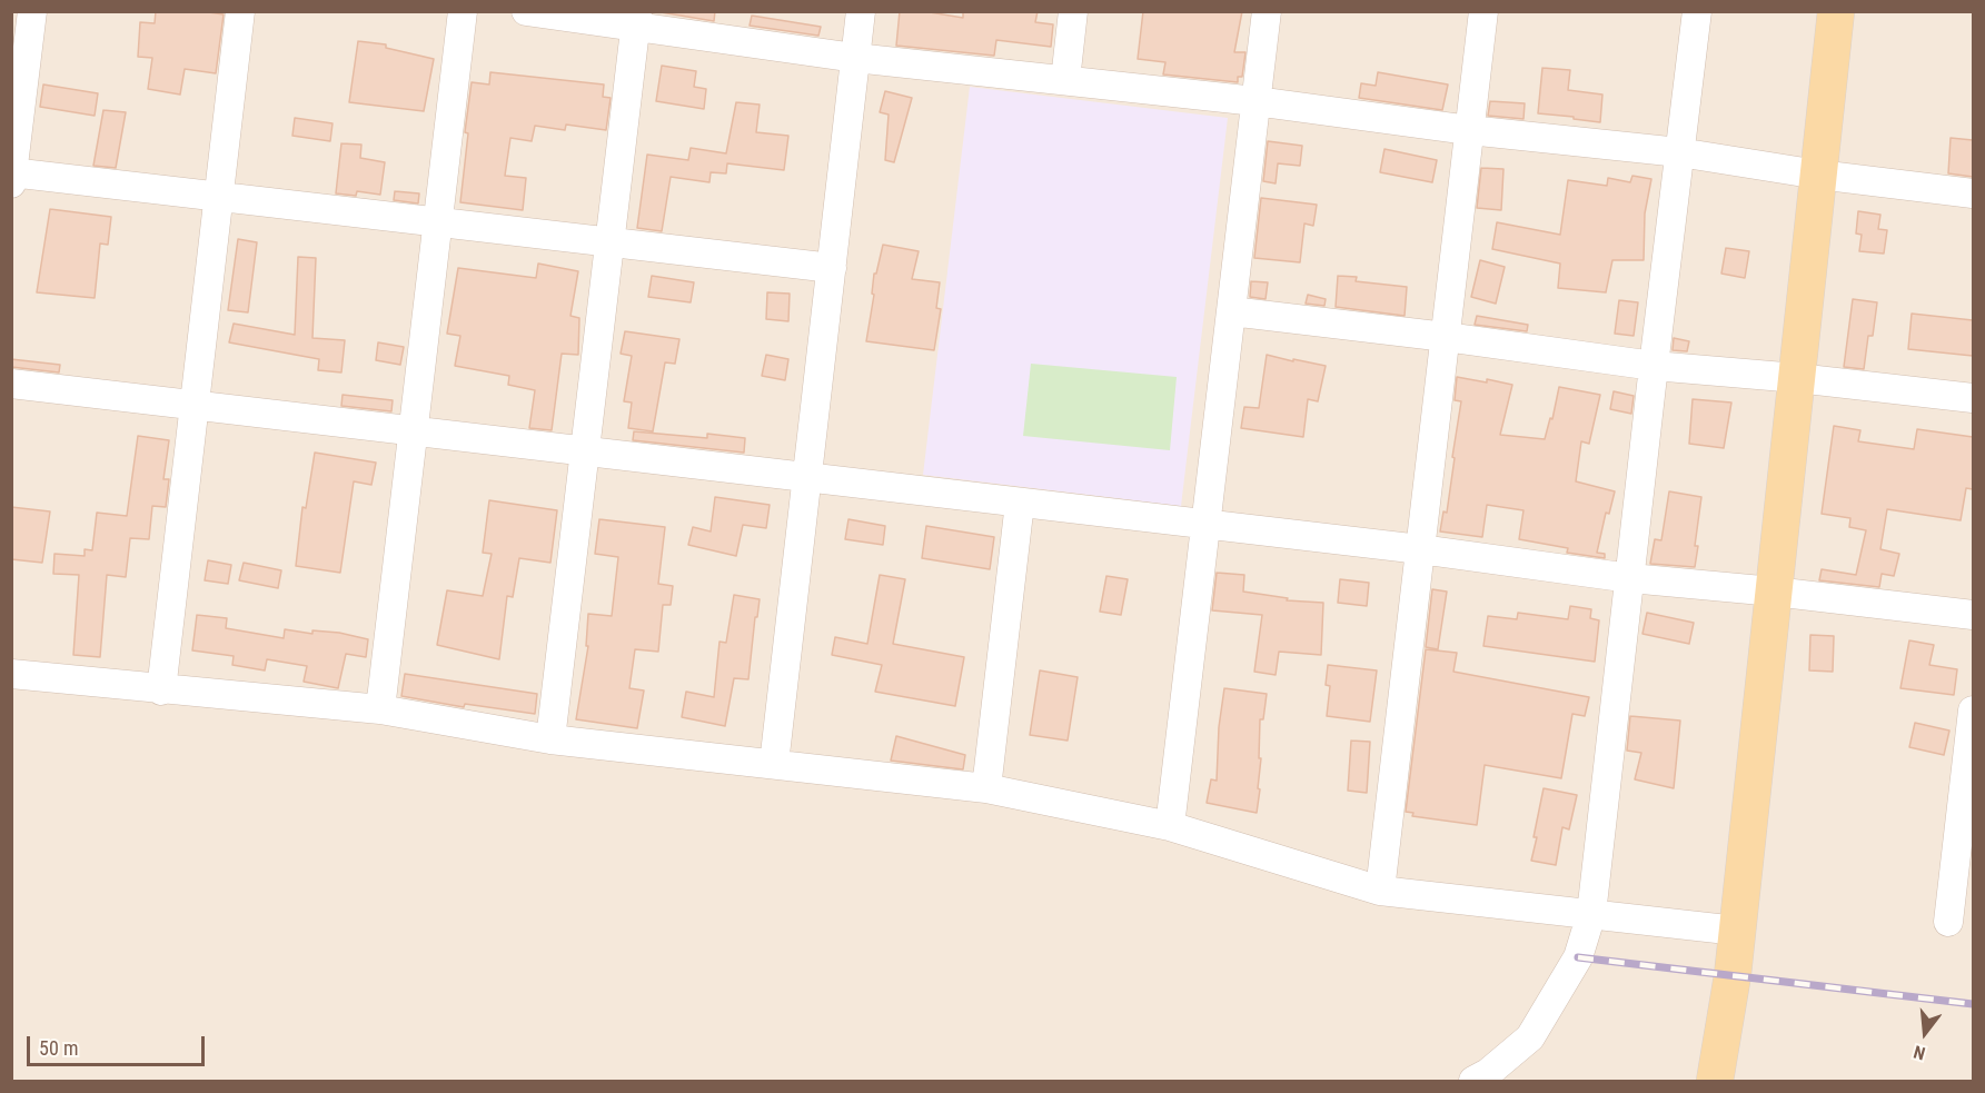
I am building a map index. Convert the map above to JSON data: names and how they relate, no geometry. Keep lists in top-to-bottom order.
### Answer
{
  "scale_bar": "50 m",
  "north": "bottom"
}
